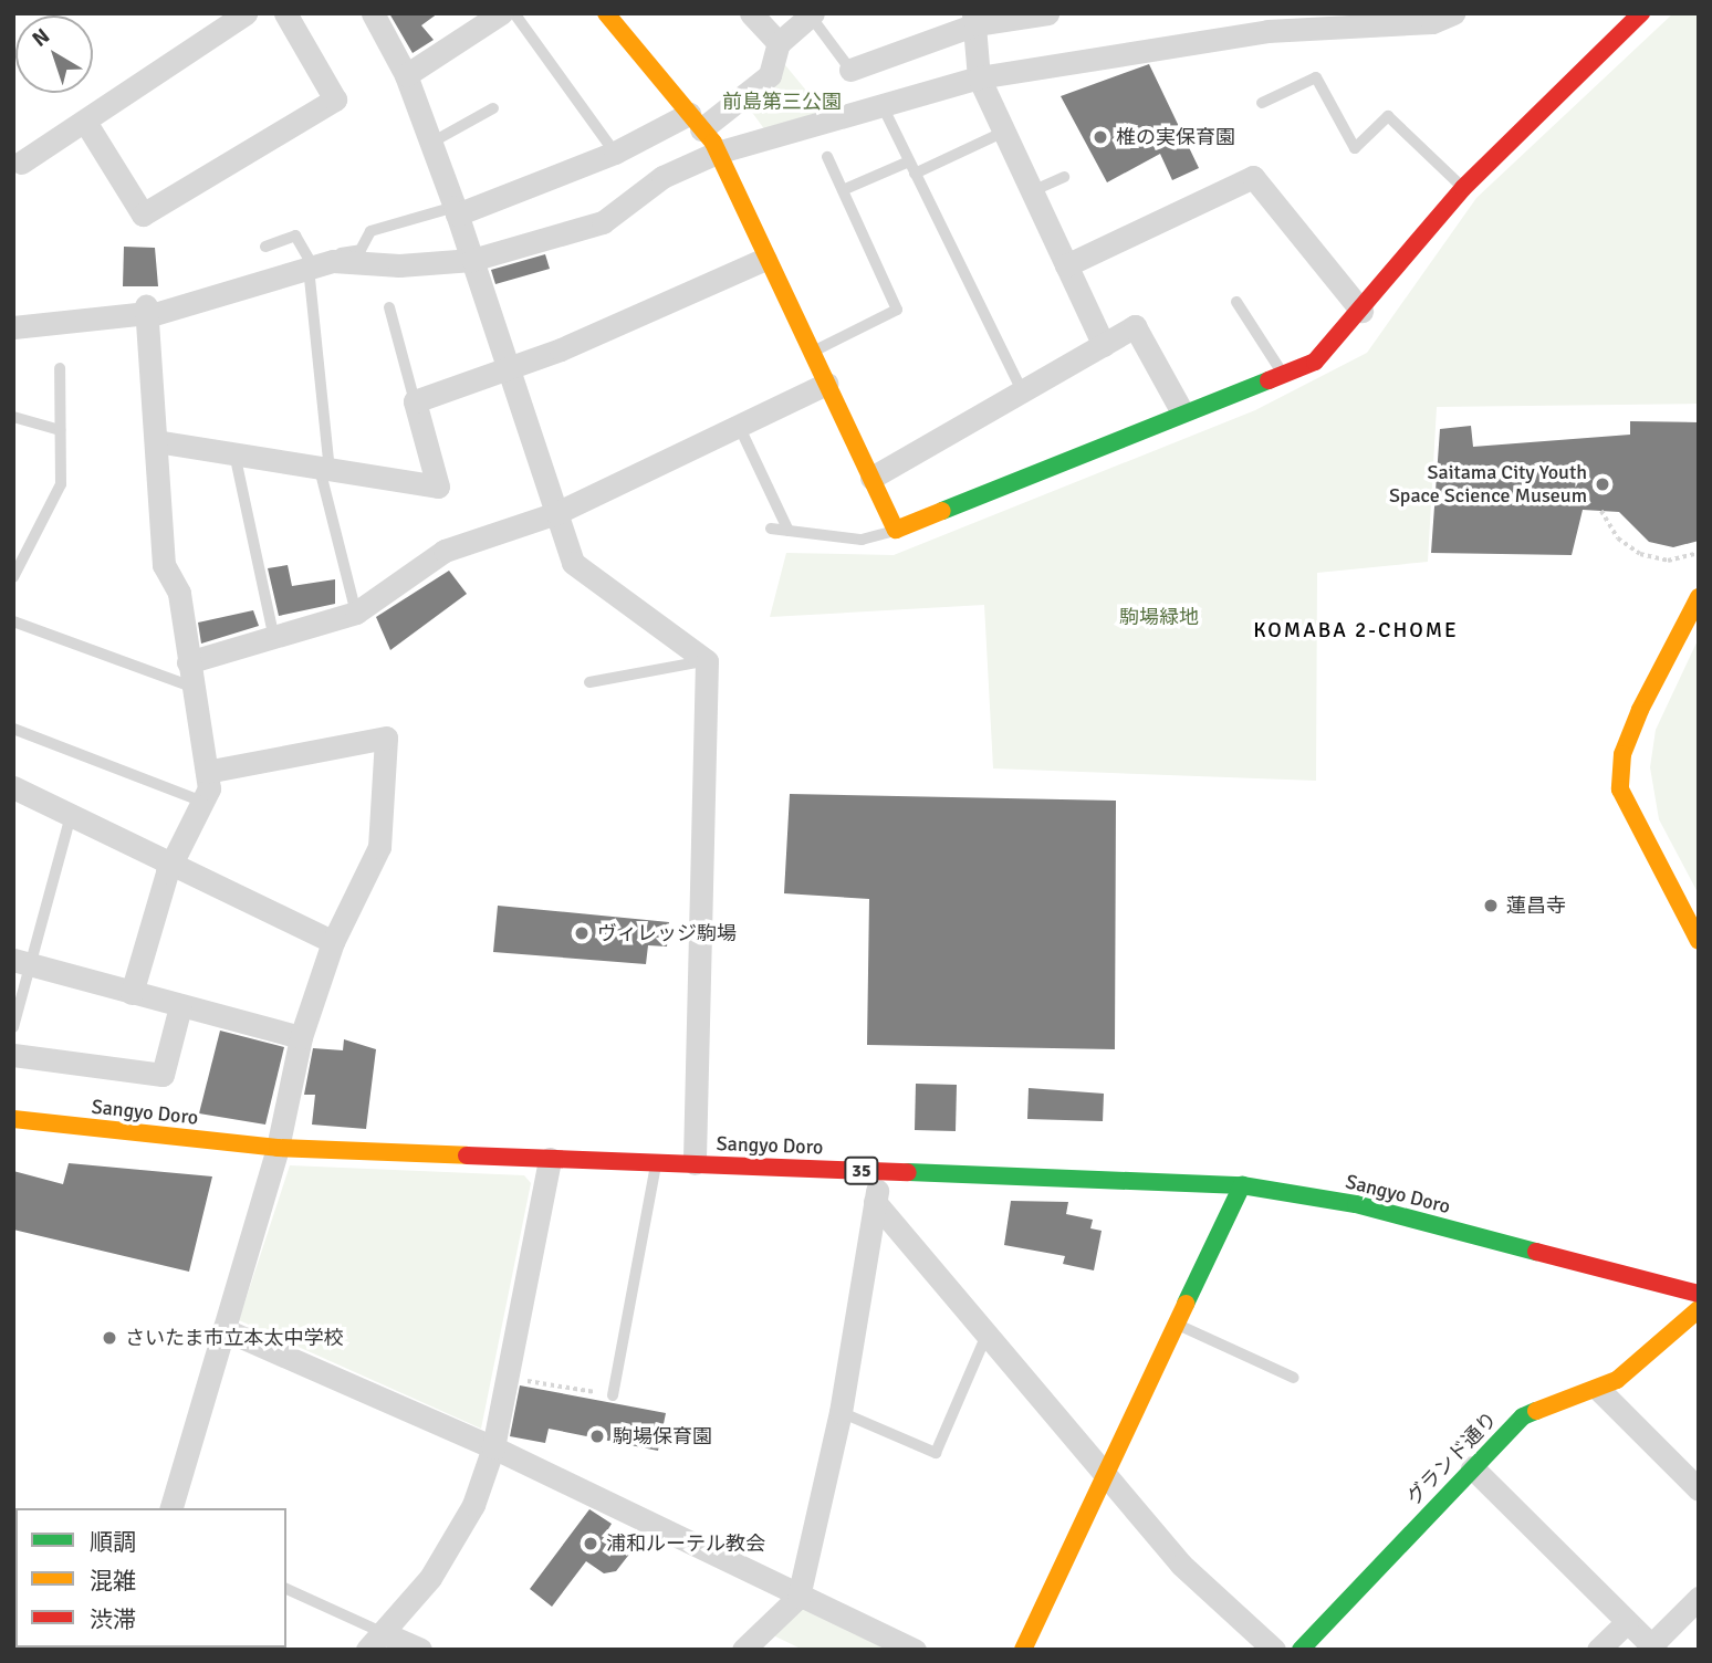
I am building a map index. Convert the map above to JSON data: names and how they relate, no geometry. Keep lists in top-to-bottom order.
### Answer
{
  "streets": {
    "street": ["Sangyo Doro", "35", "グランド通り"]
  },
  "districts": ["KOMABA 2-CHOME"],
  "parks": ["前島第三公園", "駒場緑地"],
  "places": [
    "椎の実保育園",
    "Saitama City Youth Space Science Museum",
    "蓮昌寺",
    "ヴィレッジ駒場",
    "さいたま市立本太中学校",
    "駒場保育園",
    "浦和ルーテル教会"
  ],
  "legend": ["順調", "混雑", "渋滞"],
  "north": "top left"
}
